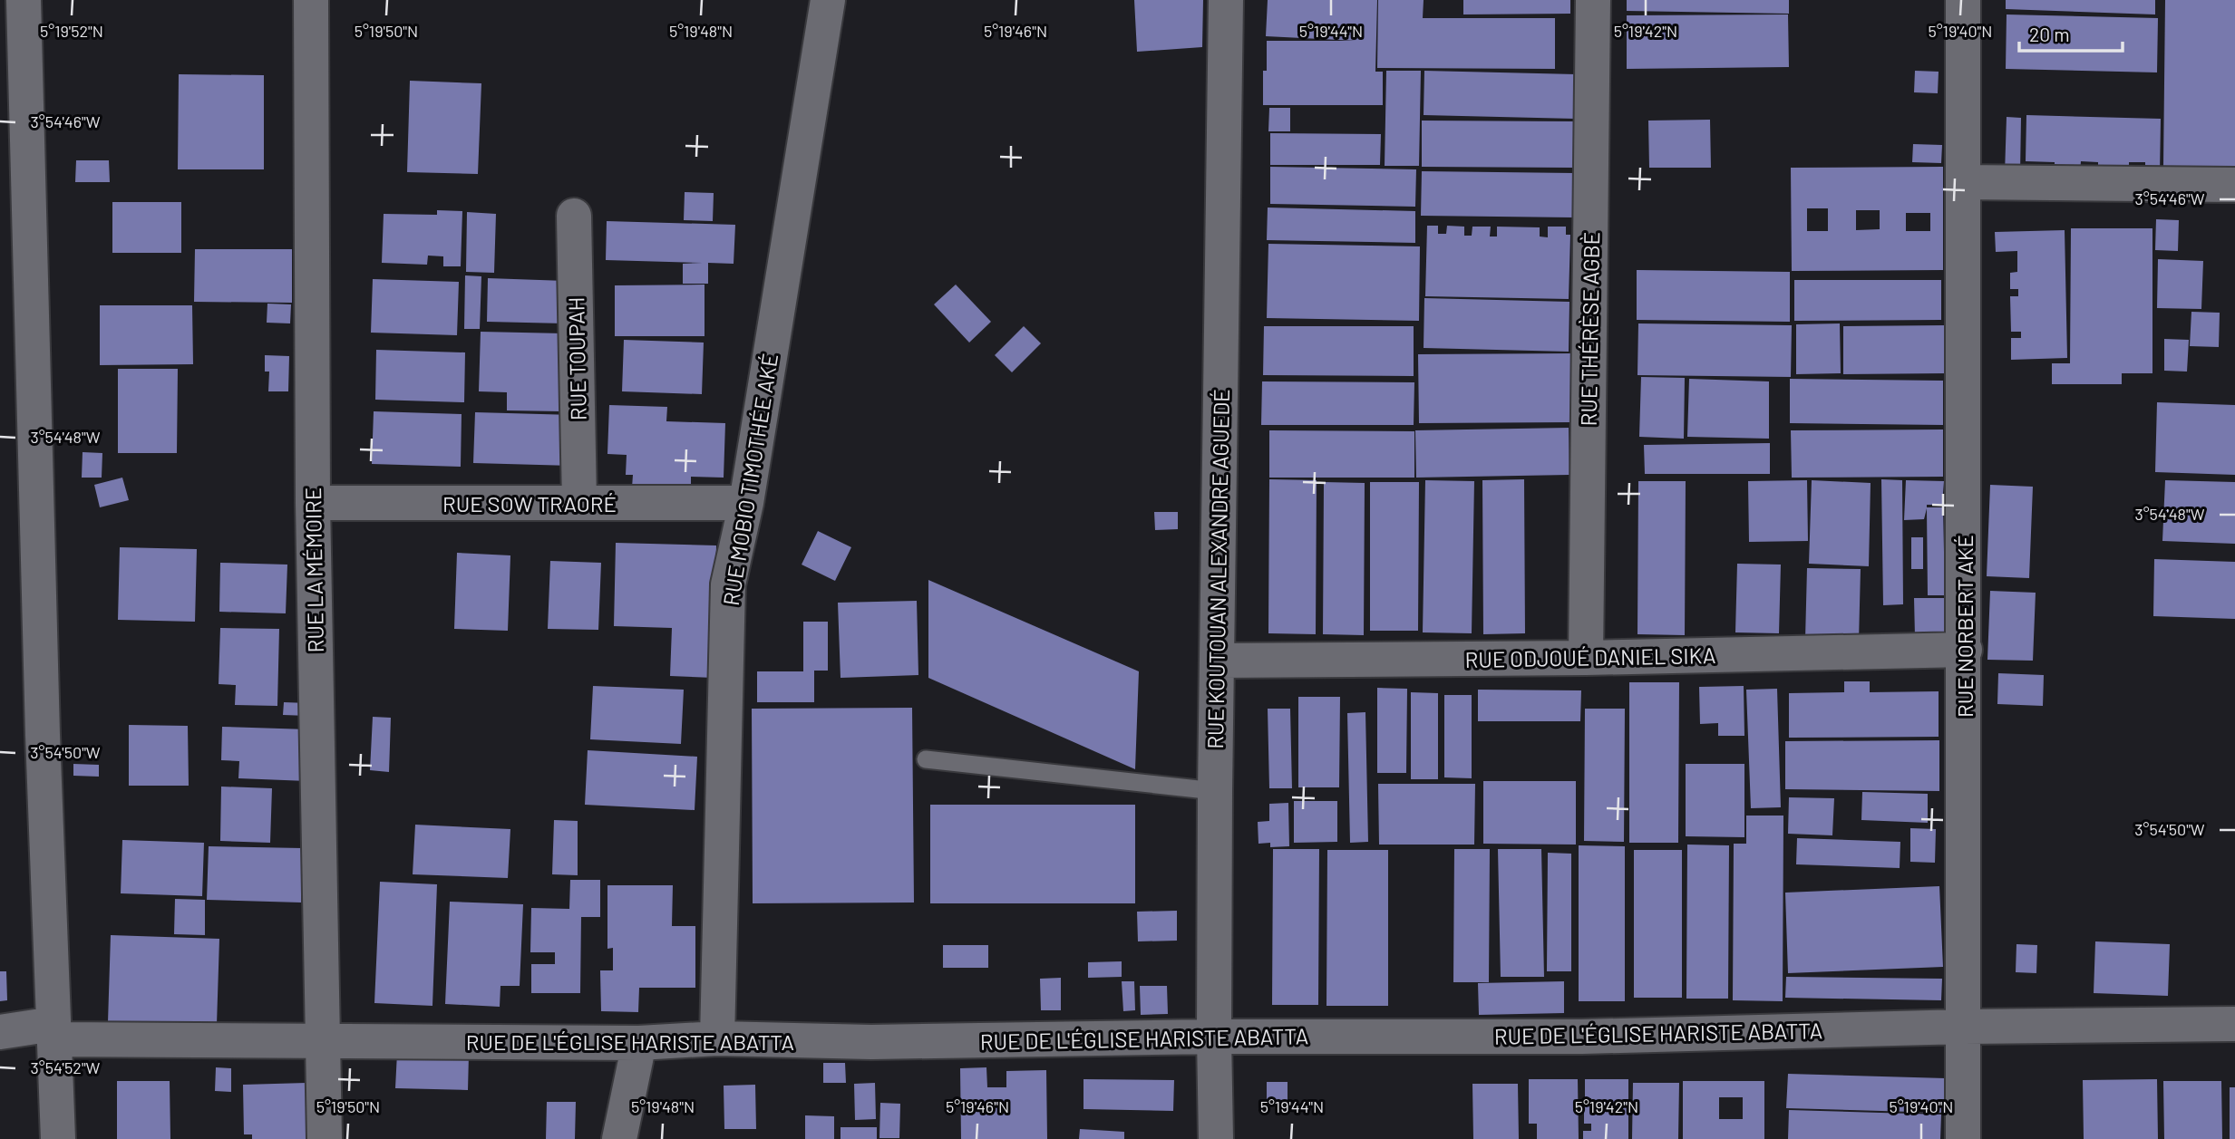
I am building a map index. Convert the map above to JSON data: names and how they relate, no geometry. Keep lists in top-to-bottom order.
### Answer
{
  "streets": {
    "street": [
      "RUE THÉRÈSE AGBÈ",
      "RUE TOUPAH",
      "RUE MOBIO TIMOTHÉE AKÉ",
      "RUE SOW TRAORÉ",
      "RUE KOUTOUAN ALEXANDRE AGUEDÉ",
      "RUE LA MÉMOIRE",
      "RUE NORBERT AKÉ",
      "RUE ODJOUÉ DANIEL SIKA",
      "RUE DE L'ÉGLISE HARISTE ABATTA"
    ]
  },
  "crossings": [
    ["RUE THÉRÈSE AGBÈ", "RUE ODJOUÉ DANIEL SIKA"],
    ["RUE TOUPAH", "RUE SOW TRAORÉ"],
    ["RUE MOBIO TIMOTHÉE AKÉ", "RUE SOW TRAORÉ"],
    ["RUE MOBIO TIMOTHÉE AKÉ", "RUE DE L'ÉGLISE HARISTE ABATTA"],
    ["RUE SOW TRAORÉ", "RUE LA MÉMOIRE"],
    ["RUE KOUTOUAN ALEXANDRE AGUEDÉ", "RUE ODJOUÉ DANIEL SIKA"],
    ["RUE KOUTOUAN ALEXANDRE AGUEDÉ", "RUE DE L'ÉGLISE HARISTE ABATTA"],
    ["RUE LA MÉMOIRE", "RUE DE L'ÉGLISE HARISTE ABATTA"],
    ["RUE NORBERT AKÉ", "RUE ODJOUÉ DANIEL SIKA"],
    ["RUE NORBERT AKÉ", "RUE DE L'ÉGLISE HARISTE ABATTA"]
  ],
  "scale_bar": "20 m",
  "coordinates": [
    "5°19'52\"N",
    "5°19'50\"N",
    "5°19'48\"N",
    "5°19'46\"N",
    "5°19'44\"N",
    "5°19'42\"N",
    "5°19'40\"N",
    "3°54'46\"W",
    "3°54'48\"W",
    "3°54'50\"W",
    "3°54'52\"W"
  ]
}
